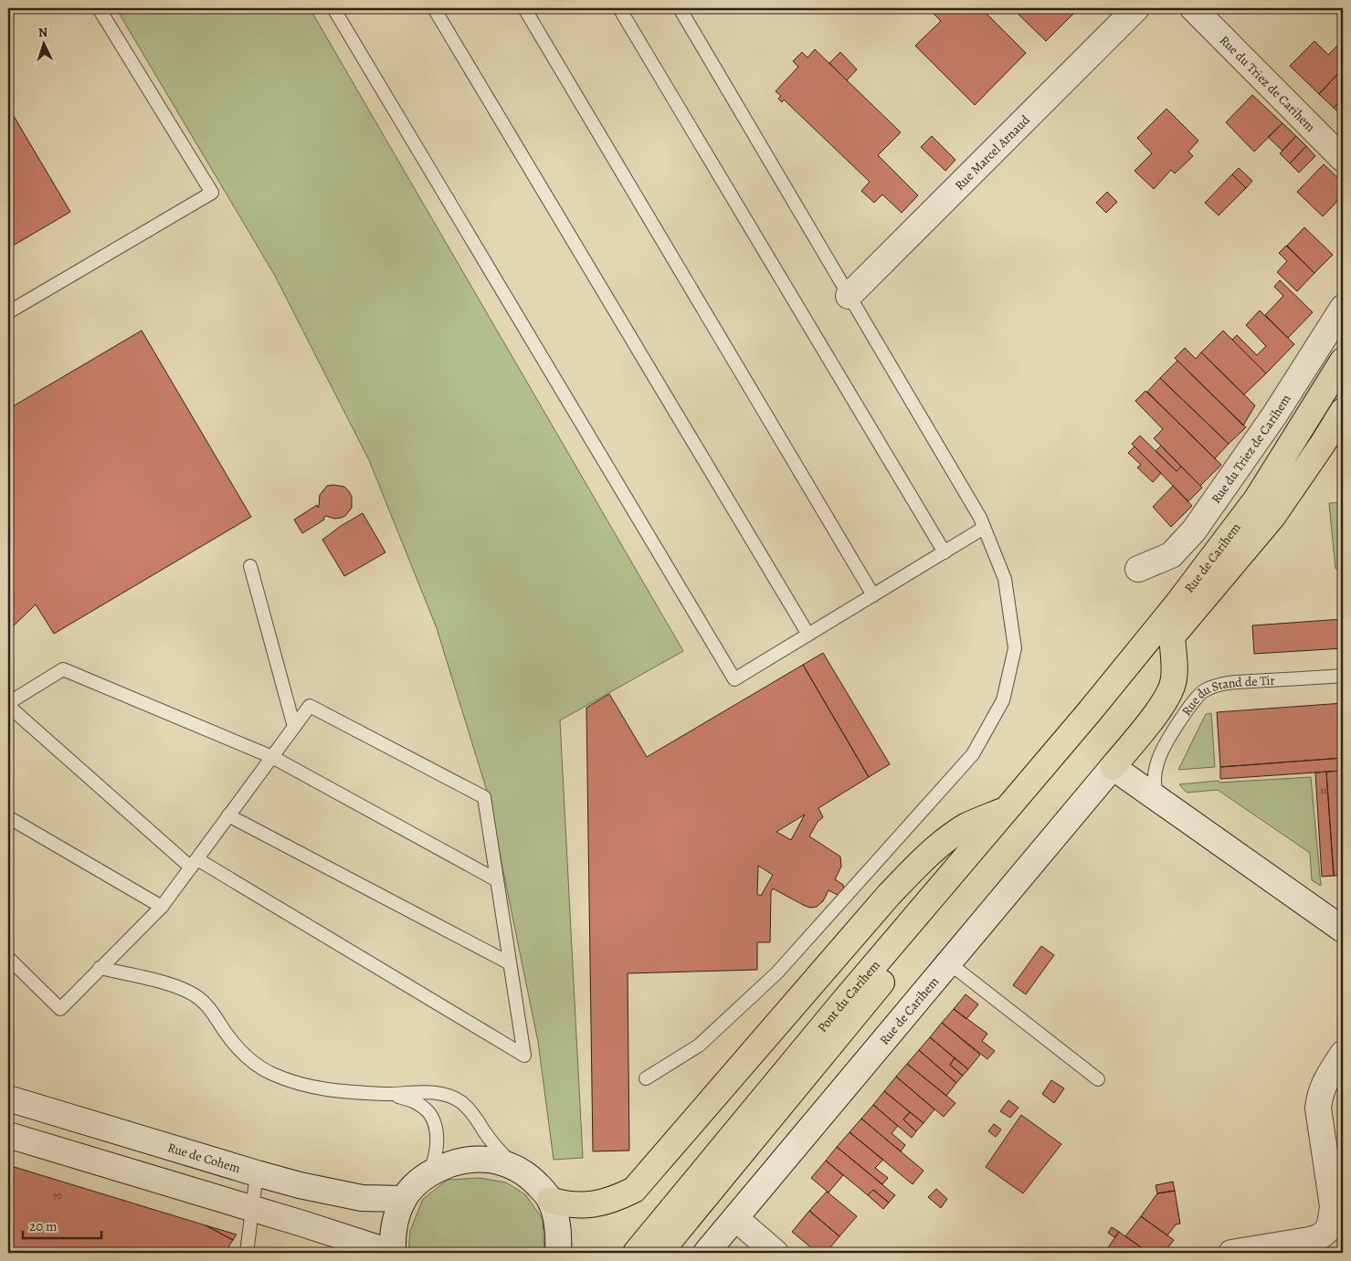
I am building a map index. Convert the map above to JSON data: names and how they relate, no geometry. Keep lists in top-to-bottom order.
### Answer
{
  "streets": {
    "main road": ["Rue de Carihem", "Pont du Carihem"],
    "street": ["Rue du Triez de Carihem", "Rue Marcel Arnaud", "Rue de Cohem"],
    "lane": ["Rue du Stand de Tir"]
  },
  "crossings": [
    ["Rue de Carihem", "Pont du Carihem"]
  ],
  "house_numbers": ["11", "70"],
  "scale_bar": "20 m",
  "north": "top"
}
